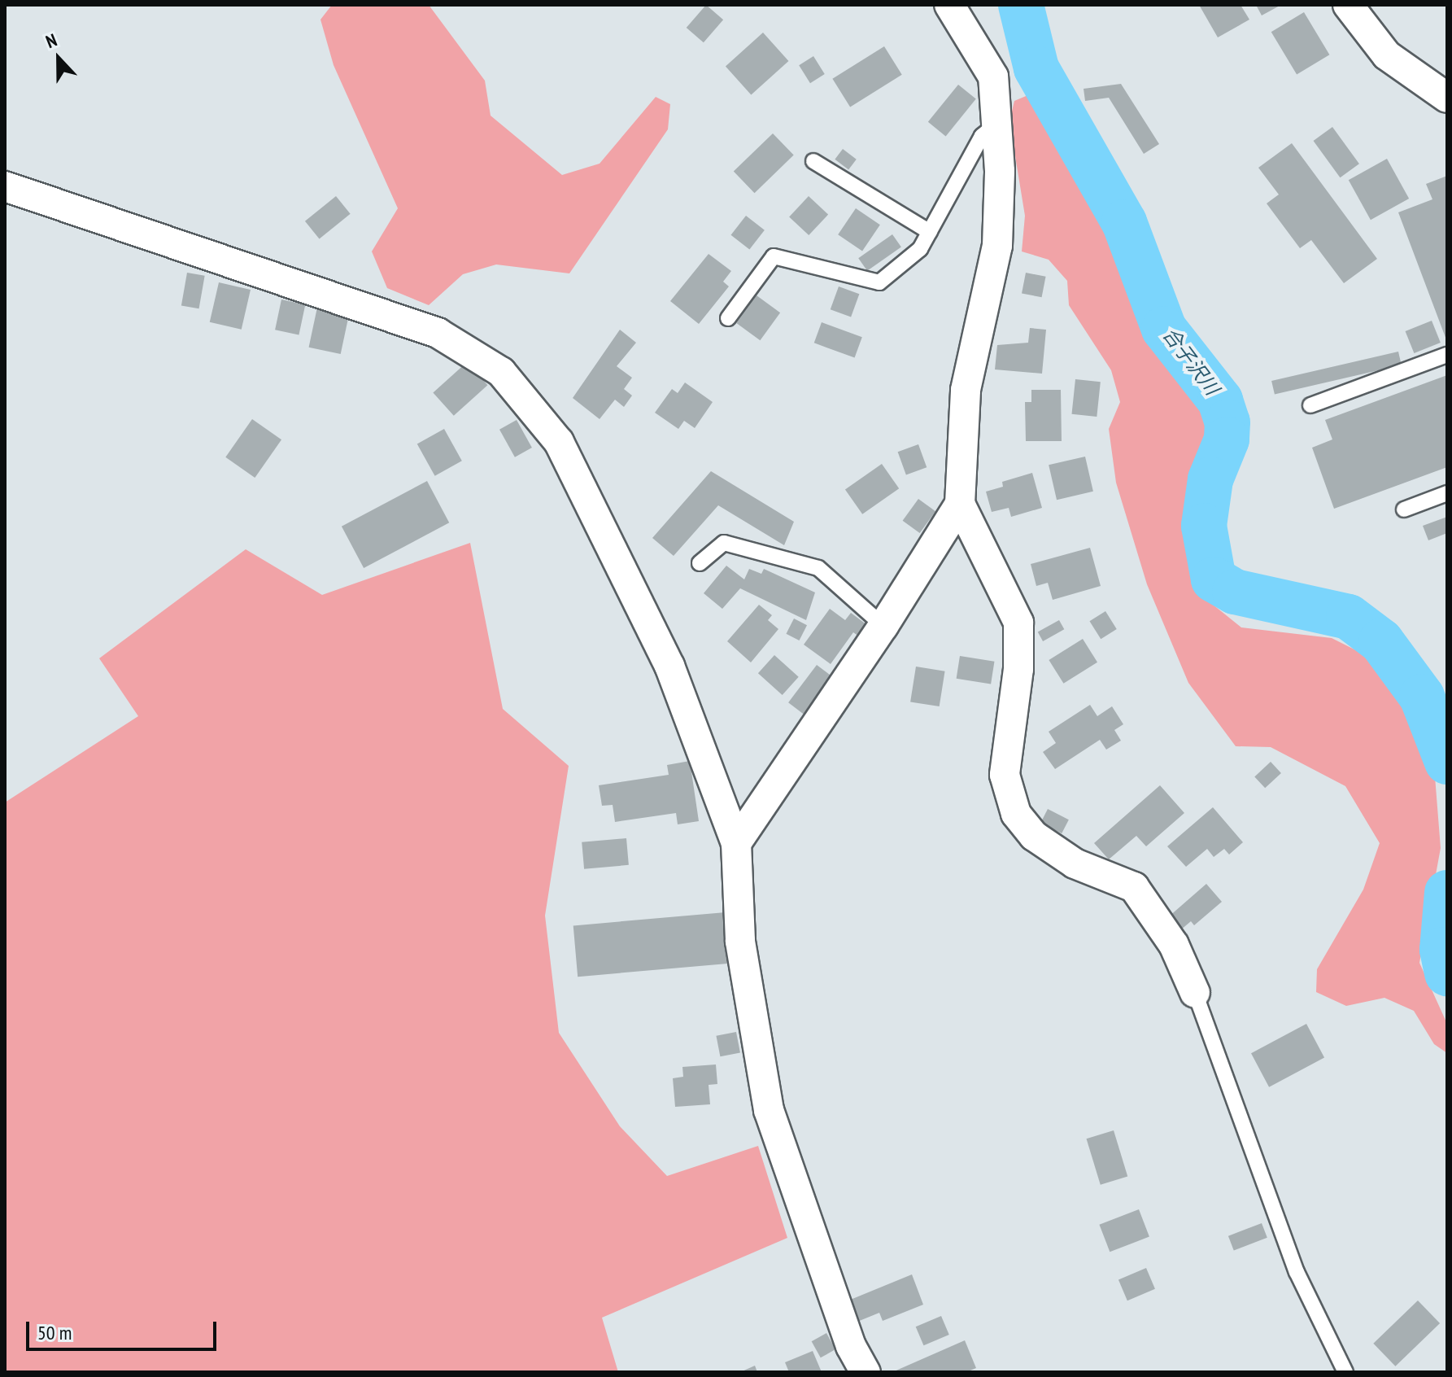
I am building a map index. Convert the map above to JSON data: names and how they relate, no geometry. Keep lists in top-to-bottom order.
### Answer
{
  "water": ["合子沢川"],
  "scale_bar": "50 m",
  "north": "top"
}
